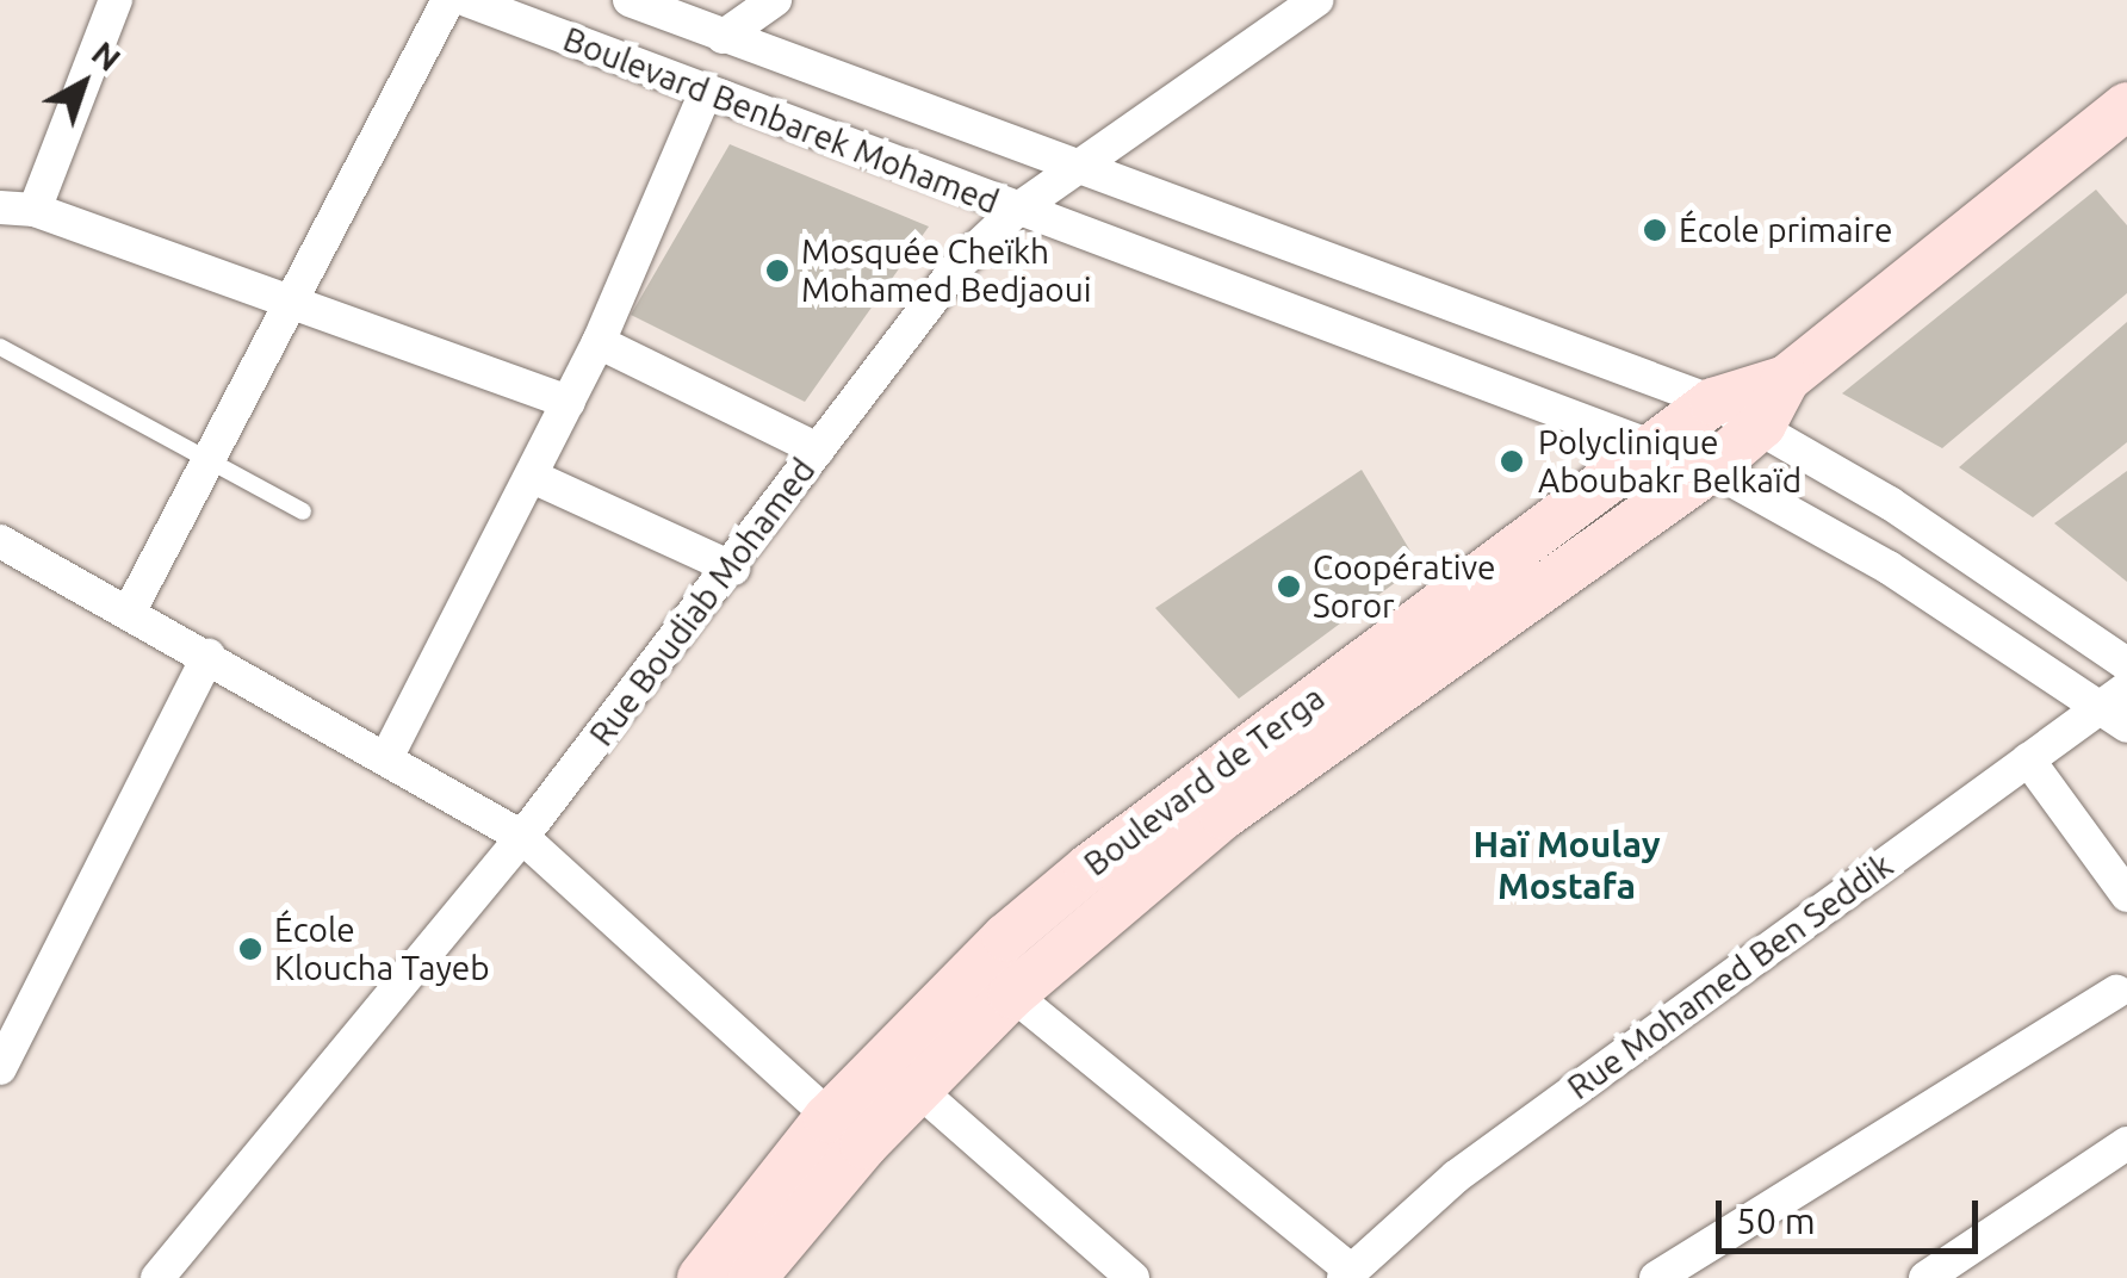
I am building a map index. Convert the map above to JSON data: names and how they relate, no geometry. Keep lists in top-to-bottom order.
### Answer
{
  "streets": {
    "main road": ["Boulevard de Terga"],
    "street": ["Boulevard Benbarek Mohamed", "Rue Boudiab Mohamed", "Rue Mohamed Ben Seddik"]
  },
  "crossings": [
    ["Boulevard Benbarek Mohamed", "Rue Boudiab Mohamed"],
    ["Boulevard Benbarek Mohamed", "Boulevard de Terga"],
    ["Boulevard Benbarek Mohamed", "Rue Mohamed Ben Seddik"]
  ],
  "districts": ["Haï Moulay Mostafa"],
  "places": [
    "École primaire",
    "Mosquée Cheïkh Mohamed Bedjaoui",
    "Polyclinique Aboubakr Belkaïd",
    "Coopérative Soror",
    "École Kloucha Tayeb"
  ],
  "scale_bar": "50 m",
  "north": "top right"
}
